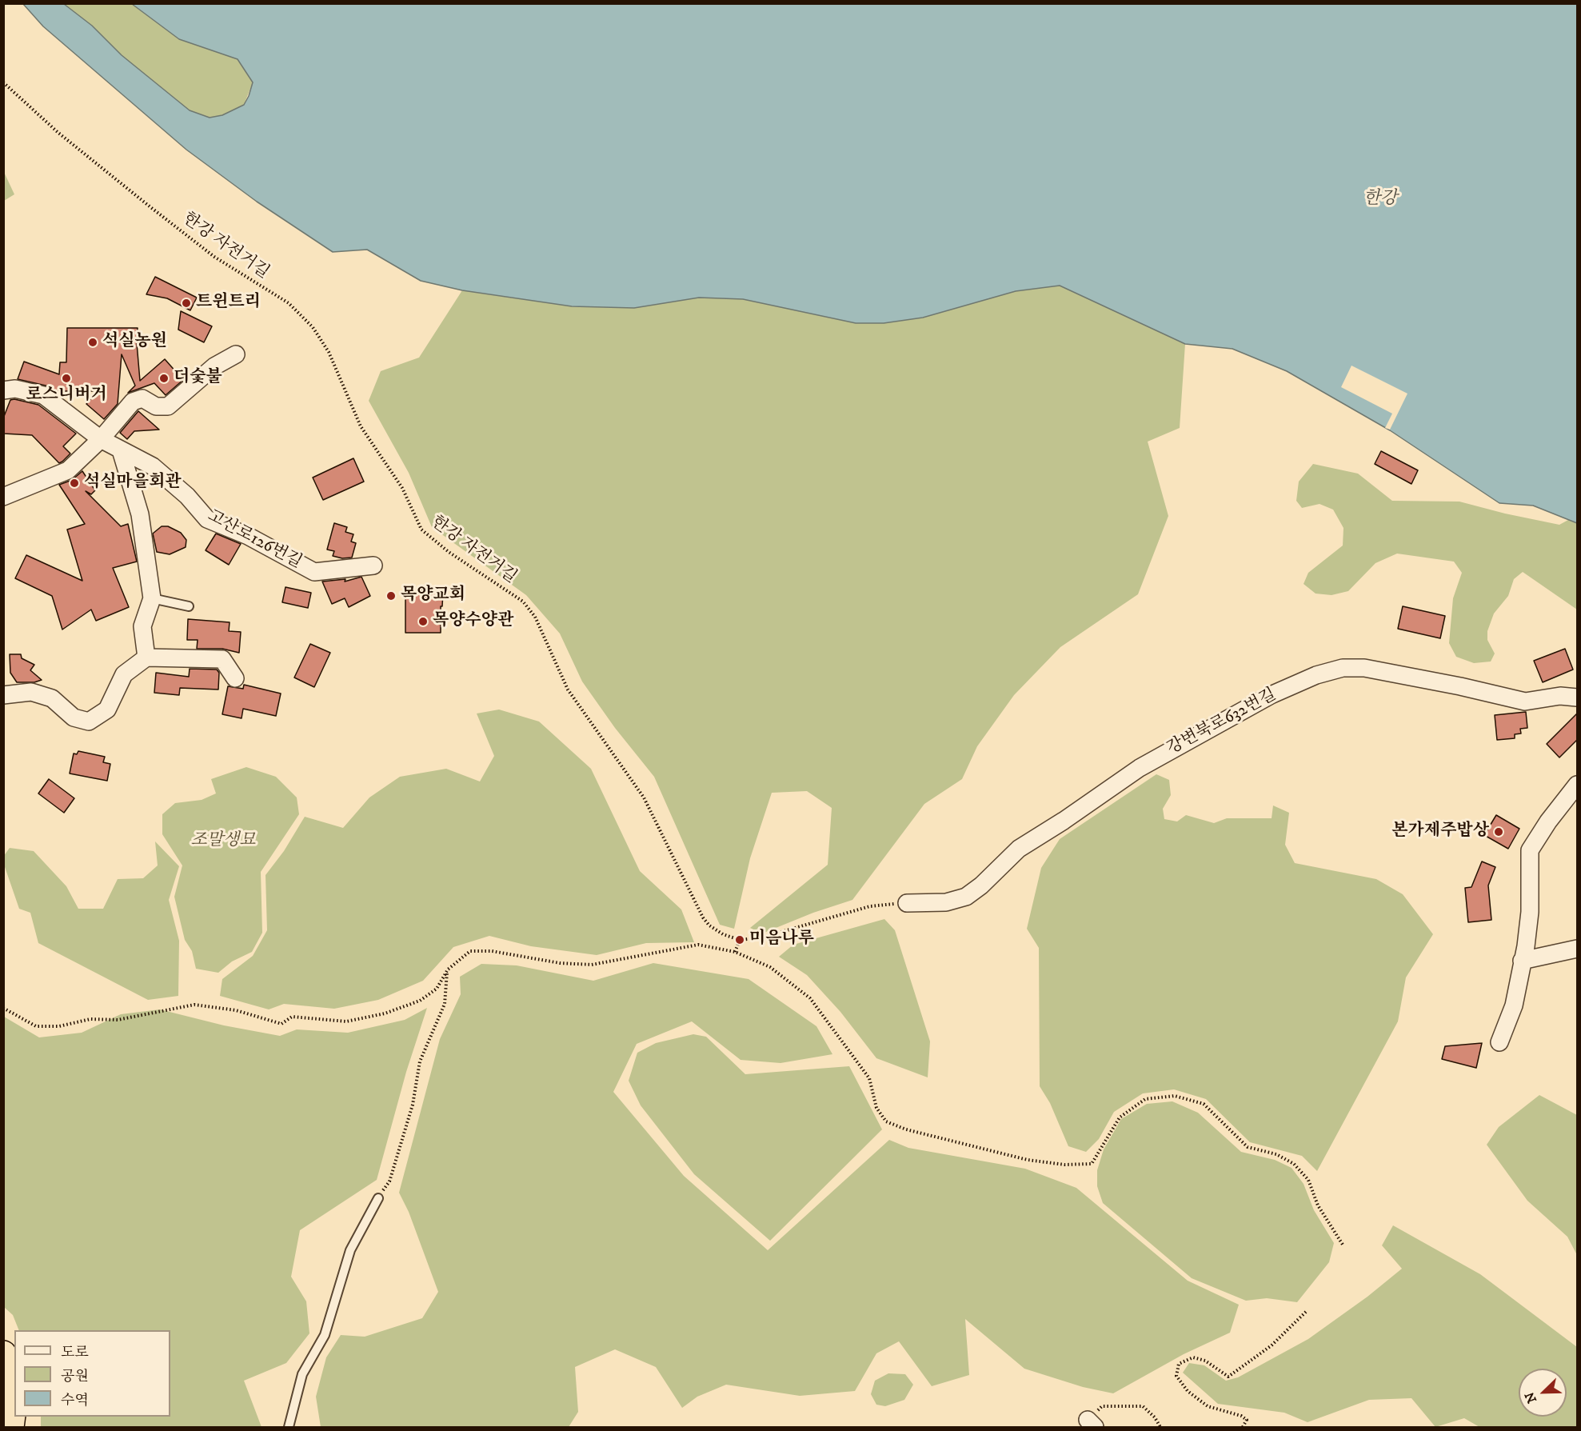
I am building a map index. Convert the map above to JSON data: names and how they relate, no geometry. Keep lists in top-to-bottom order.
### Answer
{
  "streets": {
    "street": ["고산로126번길", "강변북로632번길"],
    "path": ["한강 자전거길"]
  },
  "crossings": [
    ["한강 자전거길", "강변북로632번길"]
  ],
  "water": ["한강"],
  "parks": ["조말생묘"],
  "places": [
    "트윈트리",
    "석실농원",
    "로스니버거",
    "더숯불",
    "석실마을회관",
    "목양교회",
    "목양수양관",
    "본가제주밥상",
    "미음나루"
  ],
  "legend": ["도로", "공원", "수역"],
  "north": "bottom left"
}
